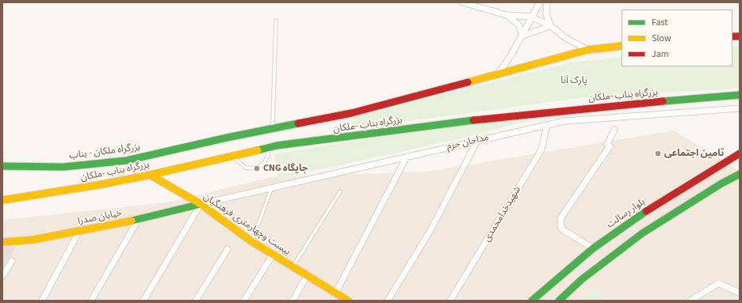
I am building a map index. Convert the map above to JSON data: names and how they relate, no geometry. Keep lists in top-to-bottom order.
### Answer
{
  "streets": {
    "main road": [
      "بزرگراه بناب -ملکان",
      "بزرگراه ملکان - بناب",
      "بلوار رسالت",
      "خیابان صدرا",
      "بیست وچهارمتری فرهنگیان"
    ],
    "street": ["مداحان حرم", "شهیدخدامحمدی"]
  },
  "crossings": [
    ["بزرگراه بناب -ملکان", "بزرگراه ملکان - بناب"],
    ["بزرگراه بناب -ملکان", "بیست وچهارمتری فرهنگیان"],
    ["مداحان حرم", "شهیدخدامحمدی"],
    ["مداحان حرم", "خیابان صدرا"],
    ["مداحان حرم", "بیست وچهارمتری فرهنگیان"],
    ["خیابان صدرا", "بیست وچهارمتری فرهنگیان"]
  ],
  "parks": ["پارک آنا"],
  "places": ["تامین اجتماعی", "CNG جایگاه"],
  "legend": ["Fast", "Slow", "Jam"]
}
